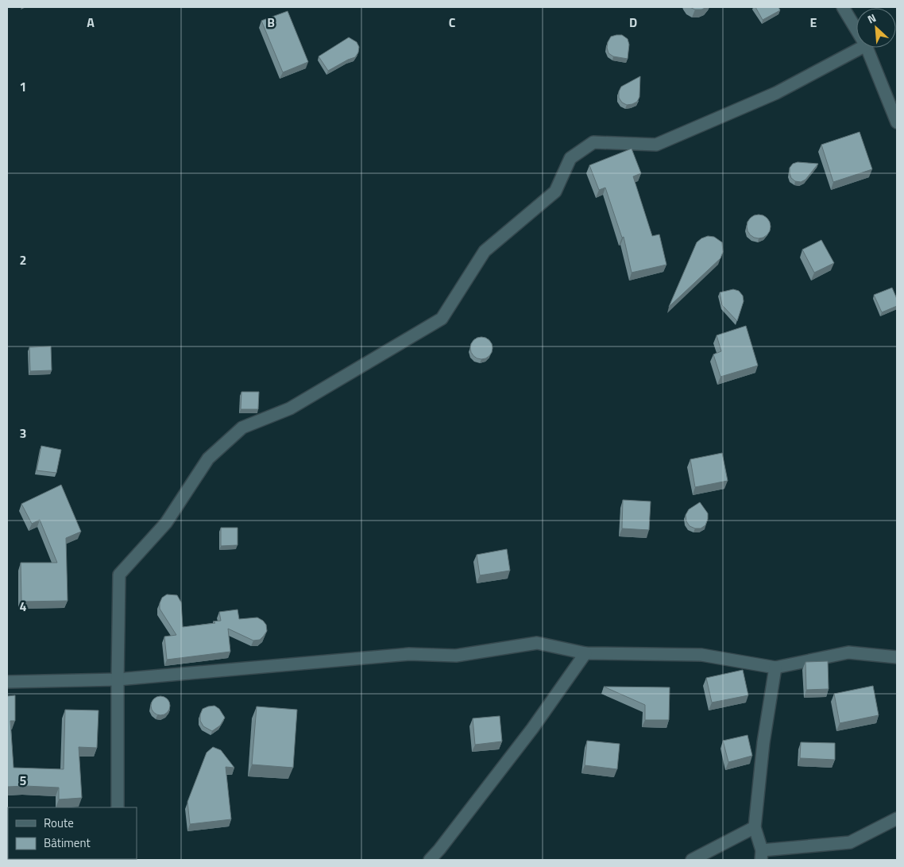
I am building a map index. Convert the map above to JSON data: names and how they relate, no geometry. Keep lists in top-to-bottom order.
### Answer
{
  "legend": ["Route", "Bâtiment"],
  "north": "top left",
  "grid": {
    "columns": [
      "A",
      "B",
      "C",
      "D",
      "E"
    ],
    "rows": [
      "1",
      "2",
      "3",
      "4",
      "5"
    ]
  }
}
